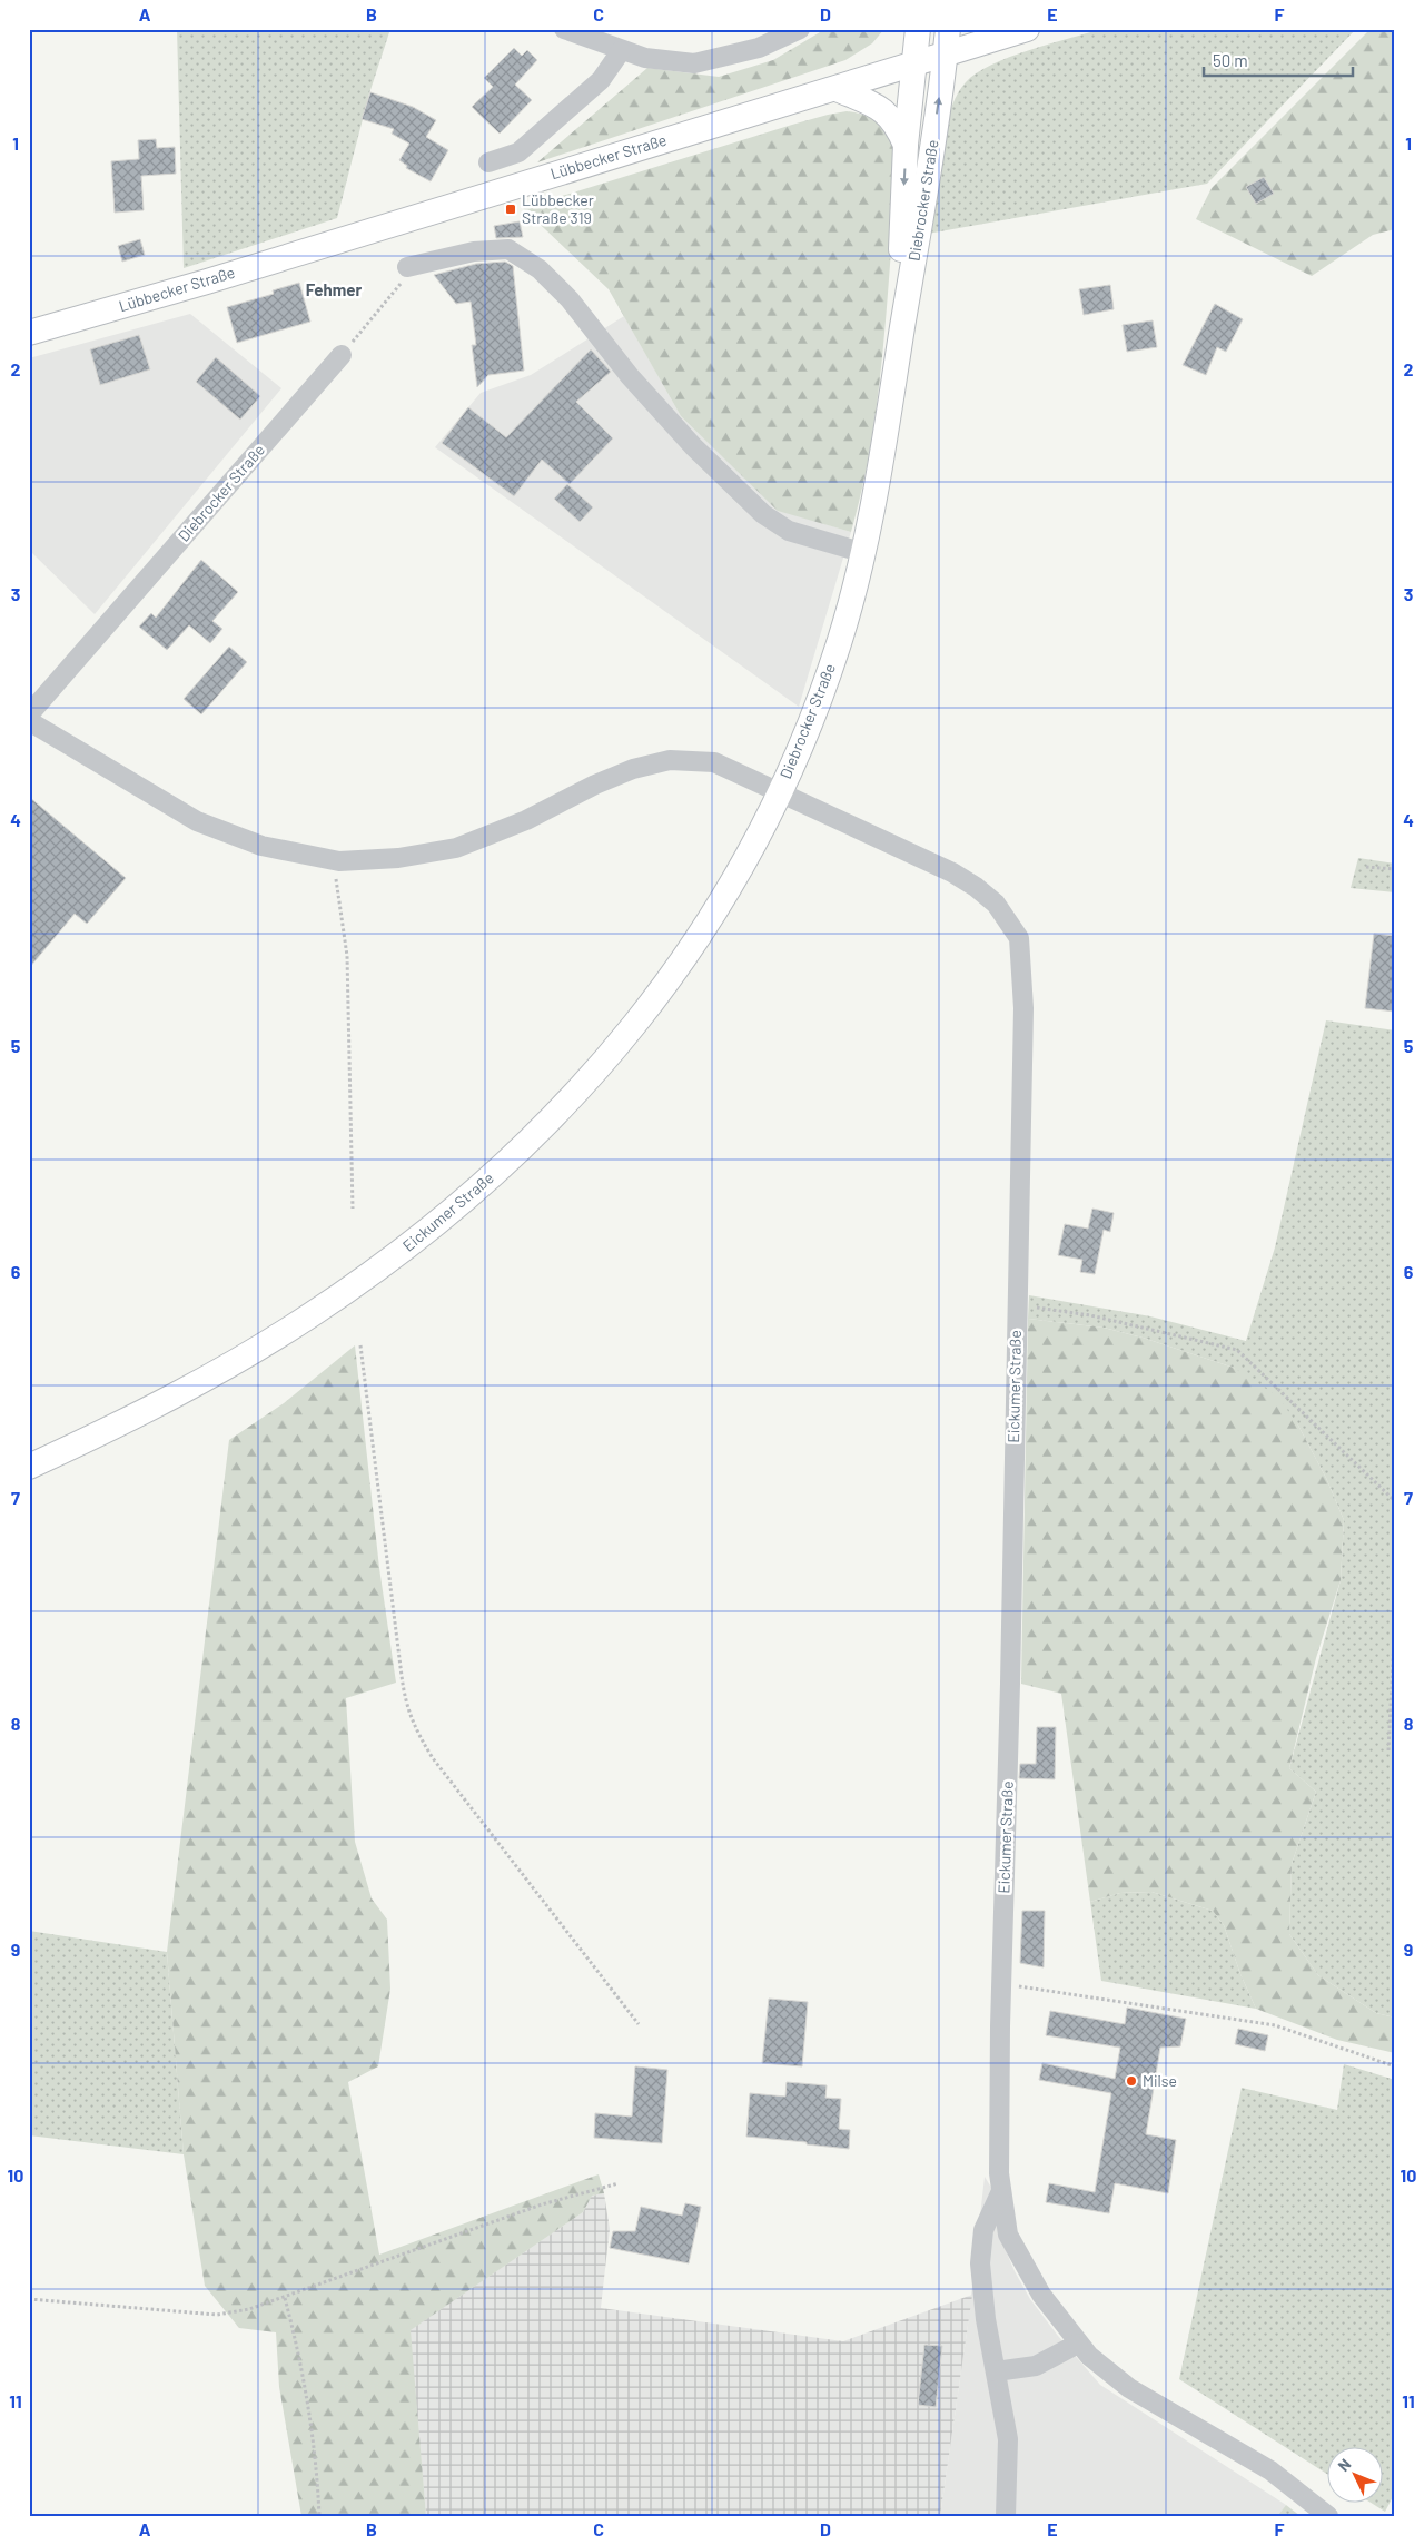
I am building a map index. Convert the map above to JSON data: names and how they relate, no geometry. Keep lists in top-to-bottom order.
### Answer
{
  "streets": {
    "main road": ["Lübbecker Straße", "Diebrocker Straße", "Eickumer Straße"]
  },
  "crossings": [
    ["Lübbecker Straße", "Diebrocker Straße"],
    ["Diebrocker Straße", "Eickumer Straße"]
  ],
  "districts": ["Fehmer"],
  "places": {
    "transit": ["Lübbecker Straße 319"],
    "other": ["Milse"]
  },
  "scale_bar": "50 m",
  "north": "top left",
  "grid": {
    "columns": [
      "A",
      "B",
      "C",
      "D",
      "E",
      "F"
    ],
    "rows": [
      "1",
      "2",
      "3",
      "4",
      "5",
      "6",
      "7",
      "8",
      "9",
      "10",
      "11"
    ]
  }
}
